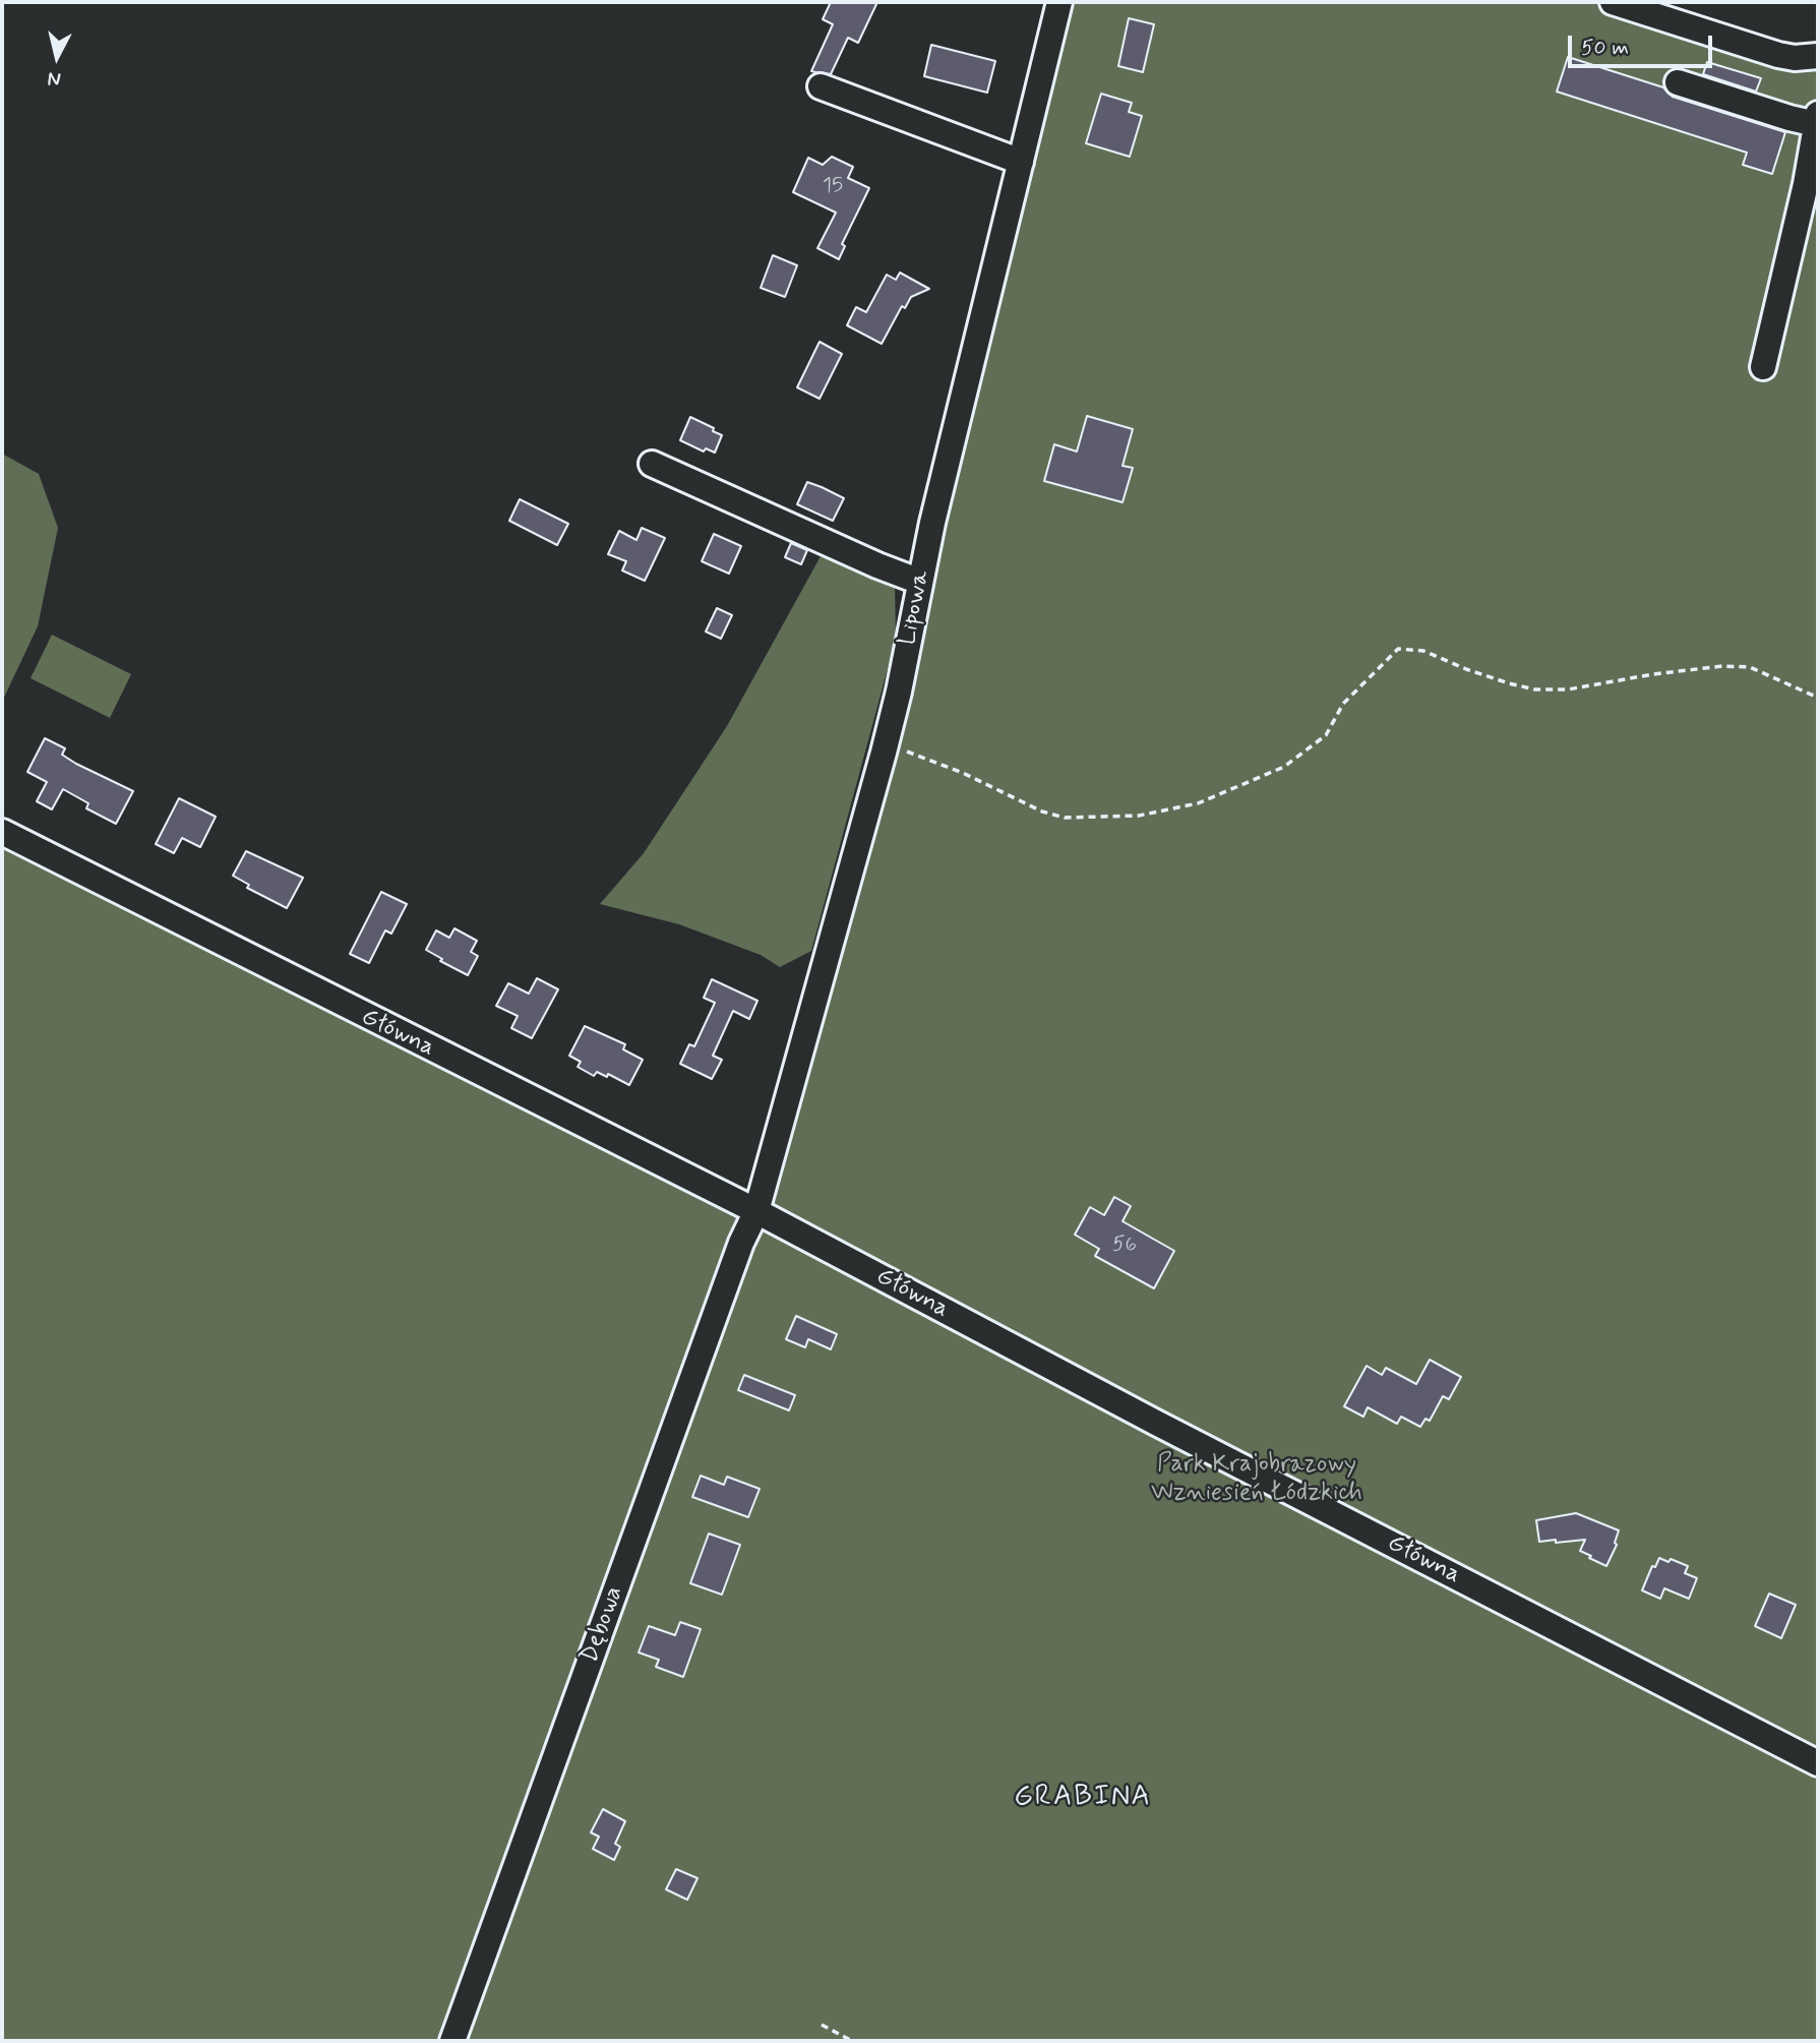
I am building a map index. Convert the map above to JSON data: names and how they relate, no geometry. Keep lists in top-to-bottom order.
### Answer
{
  "streets": {
    "street": ["Lipowa", "Główna", "Dębowa"]
  },
  "crossings": [
    ["Lipowa", "Główna"],
    ["Lipowa", "Dębowa"],
    ["Główna", "Dębowa"]
  ],
  "districts": ["GRABINA"],
  "parks": ["Park Krajobrazowy Wzniesień Łódzkich"],
  "house_numbers": ["15", "56"],
  "scale_bar": "50 m",
  "north": "bottom"
}
